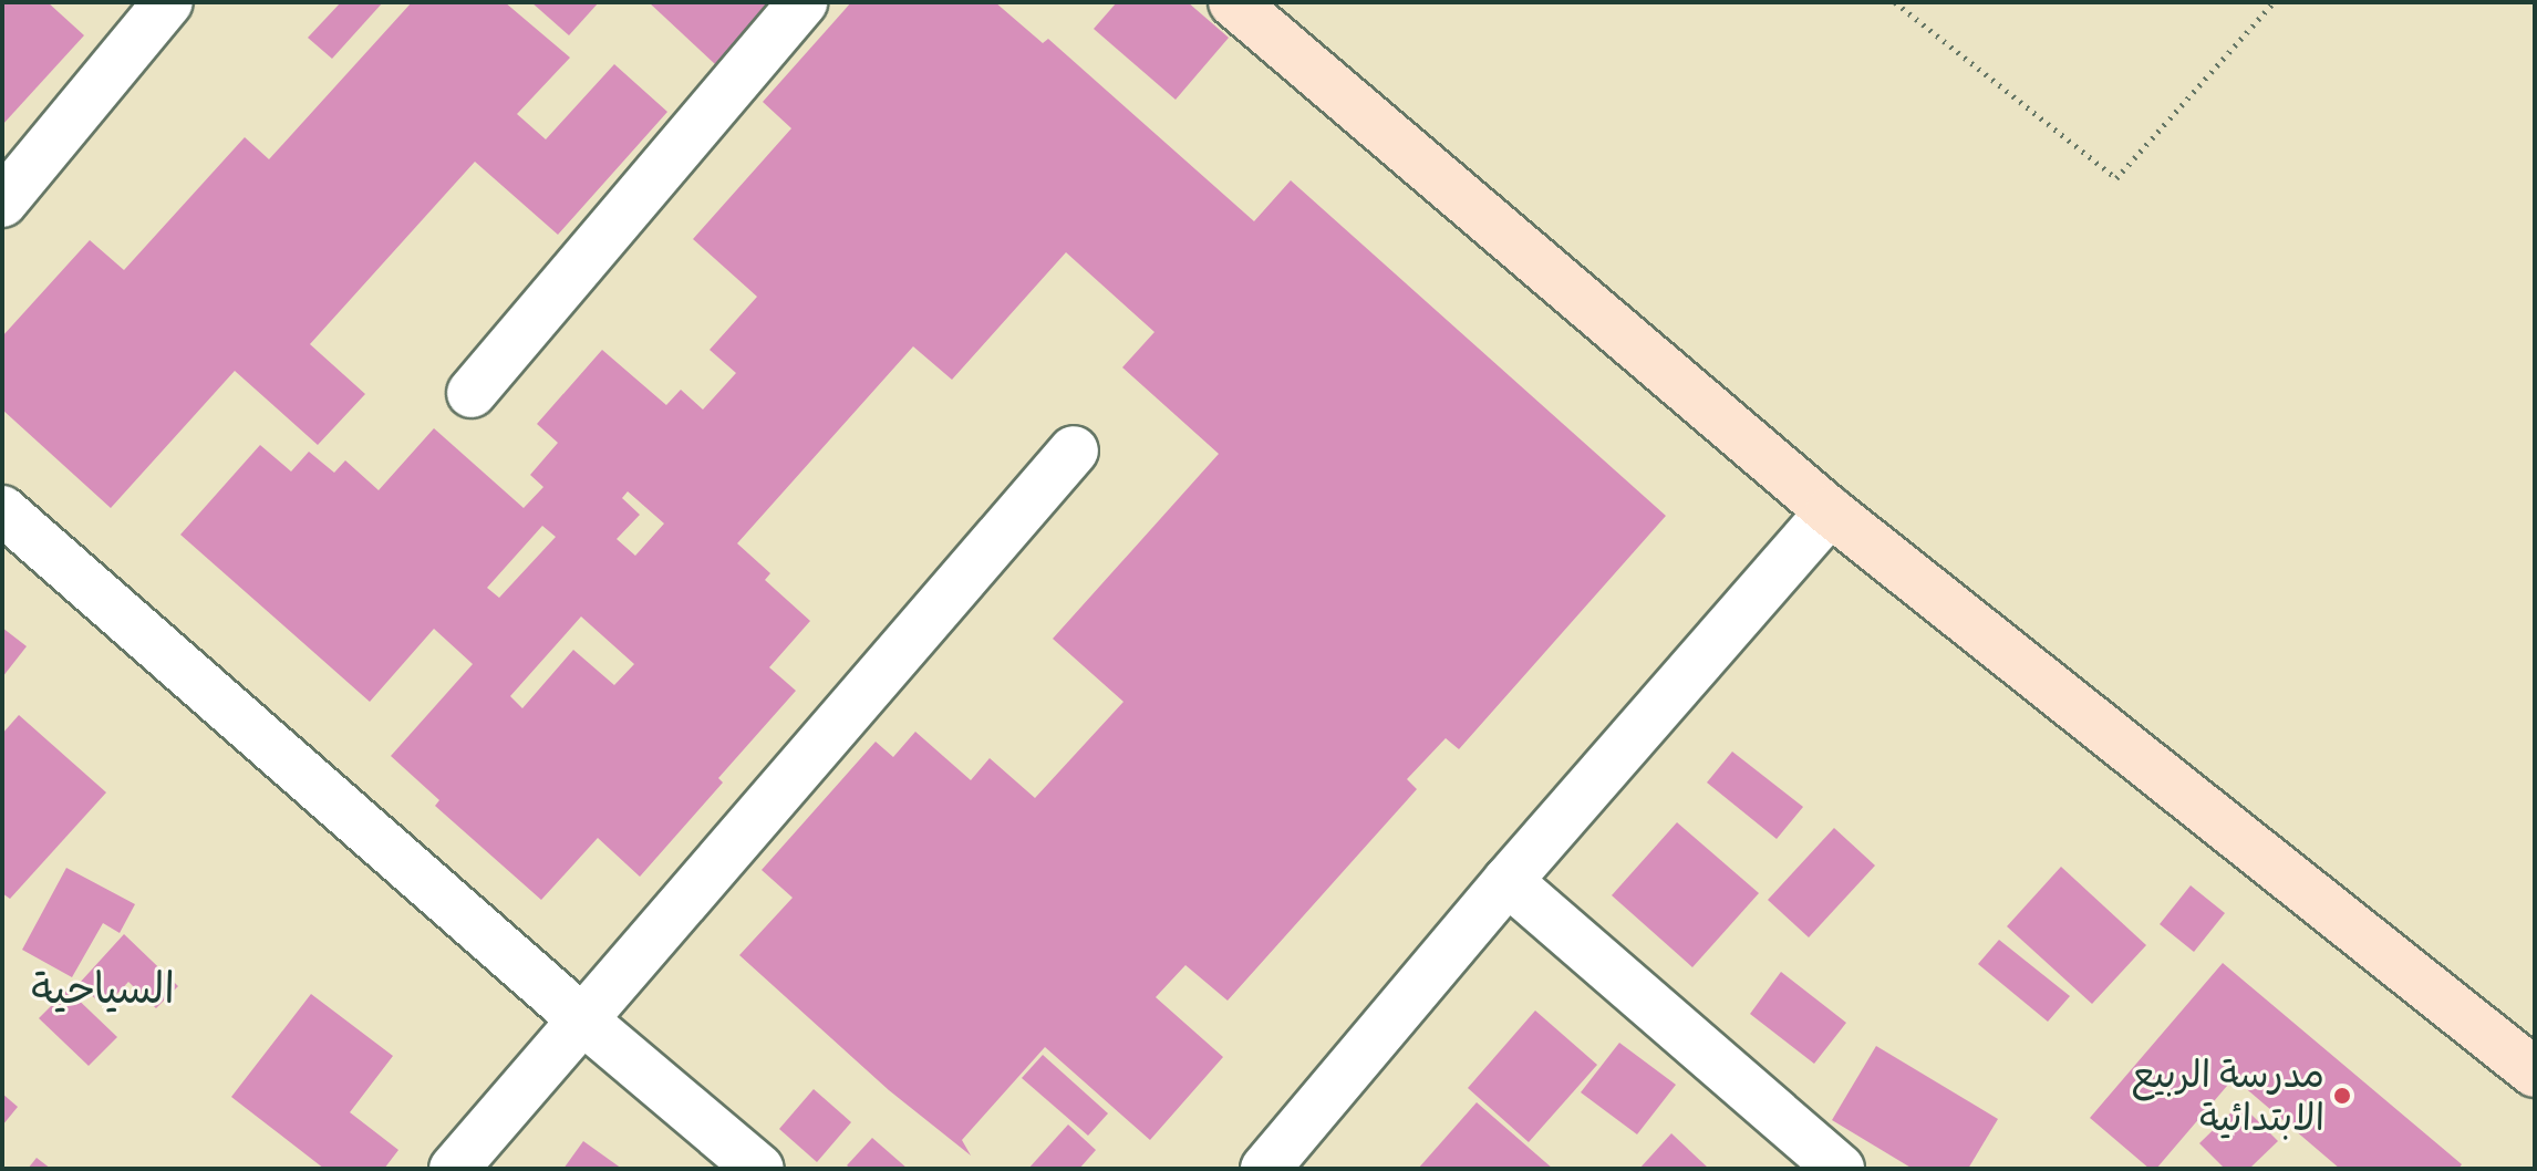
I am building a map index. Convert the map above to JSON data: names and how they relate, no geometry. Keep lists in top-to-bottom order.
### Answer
{
  "districts": ["السياحية"],
  "places": ["مدرسة الربيع الابتدائية"]
}
